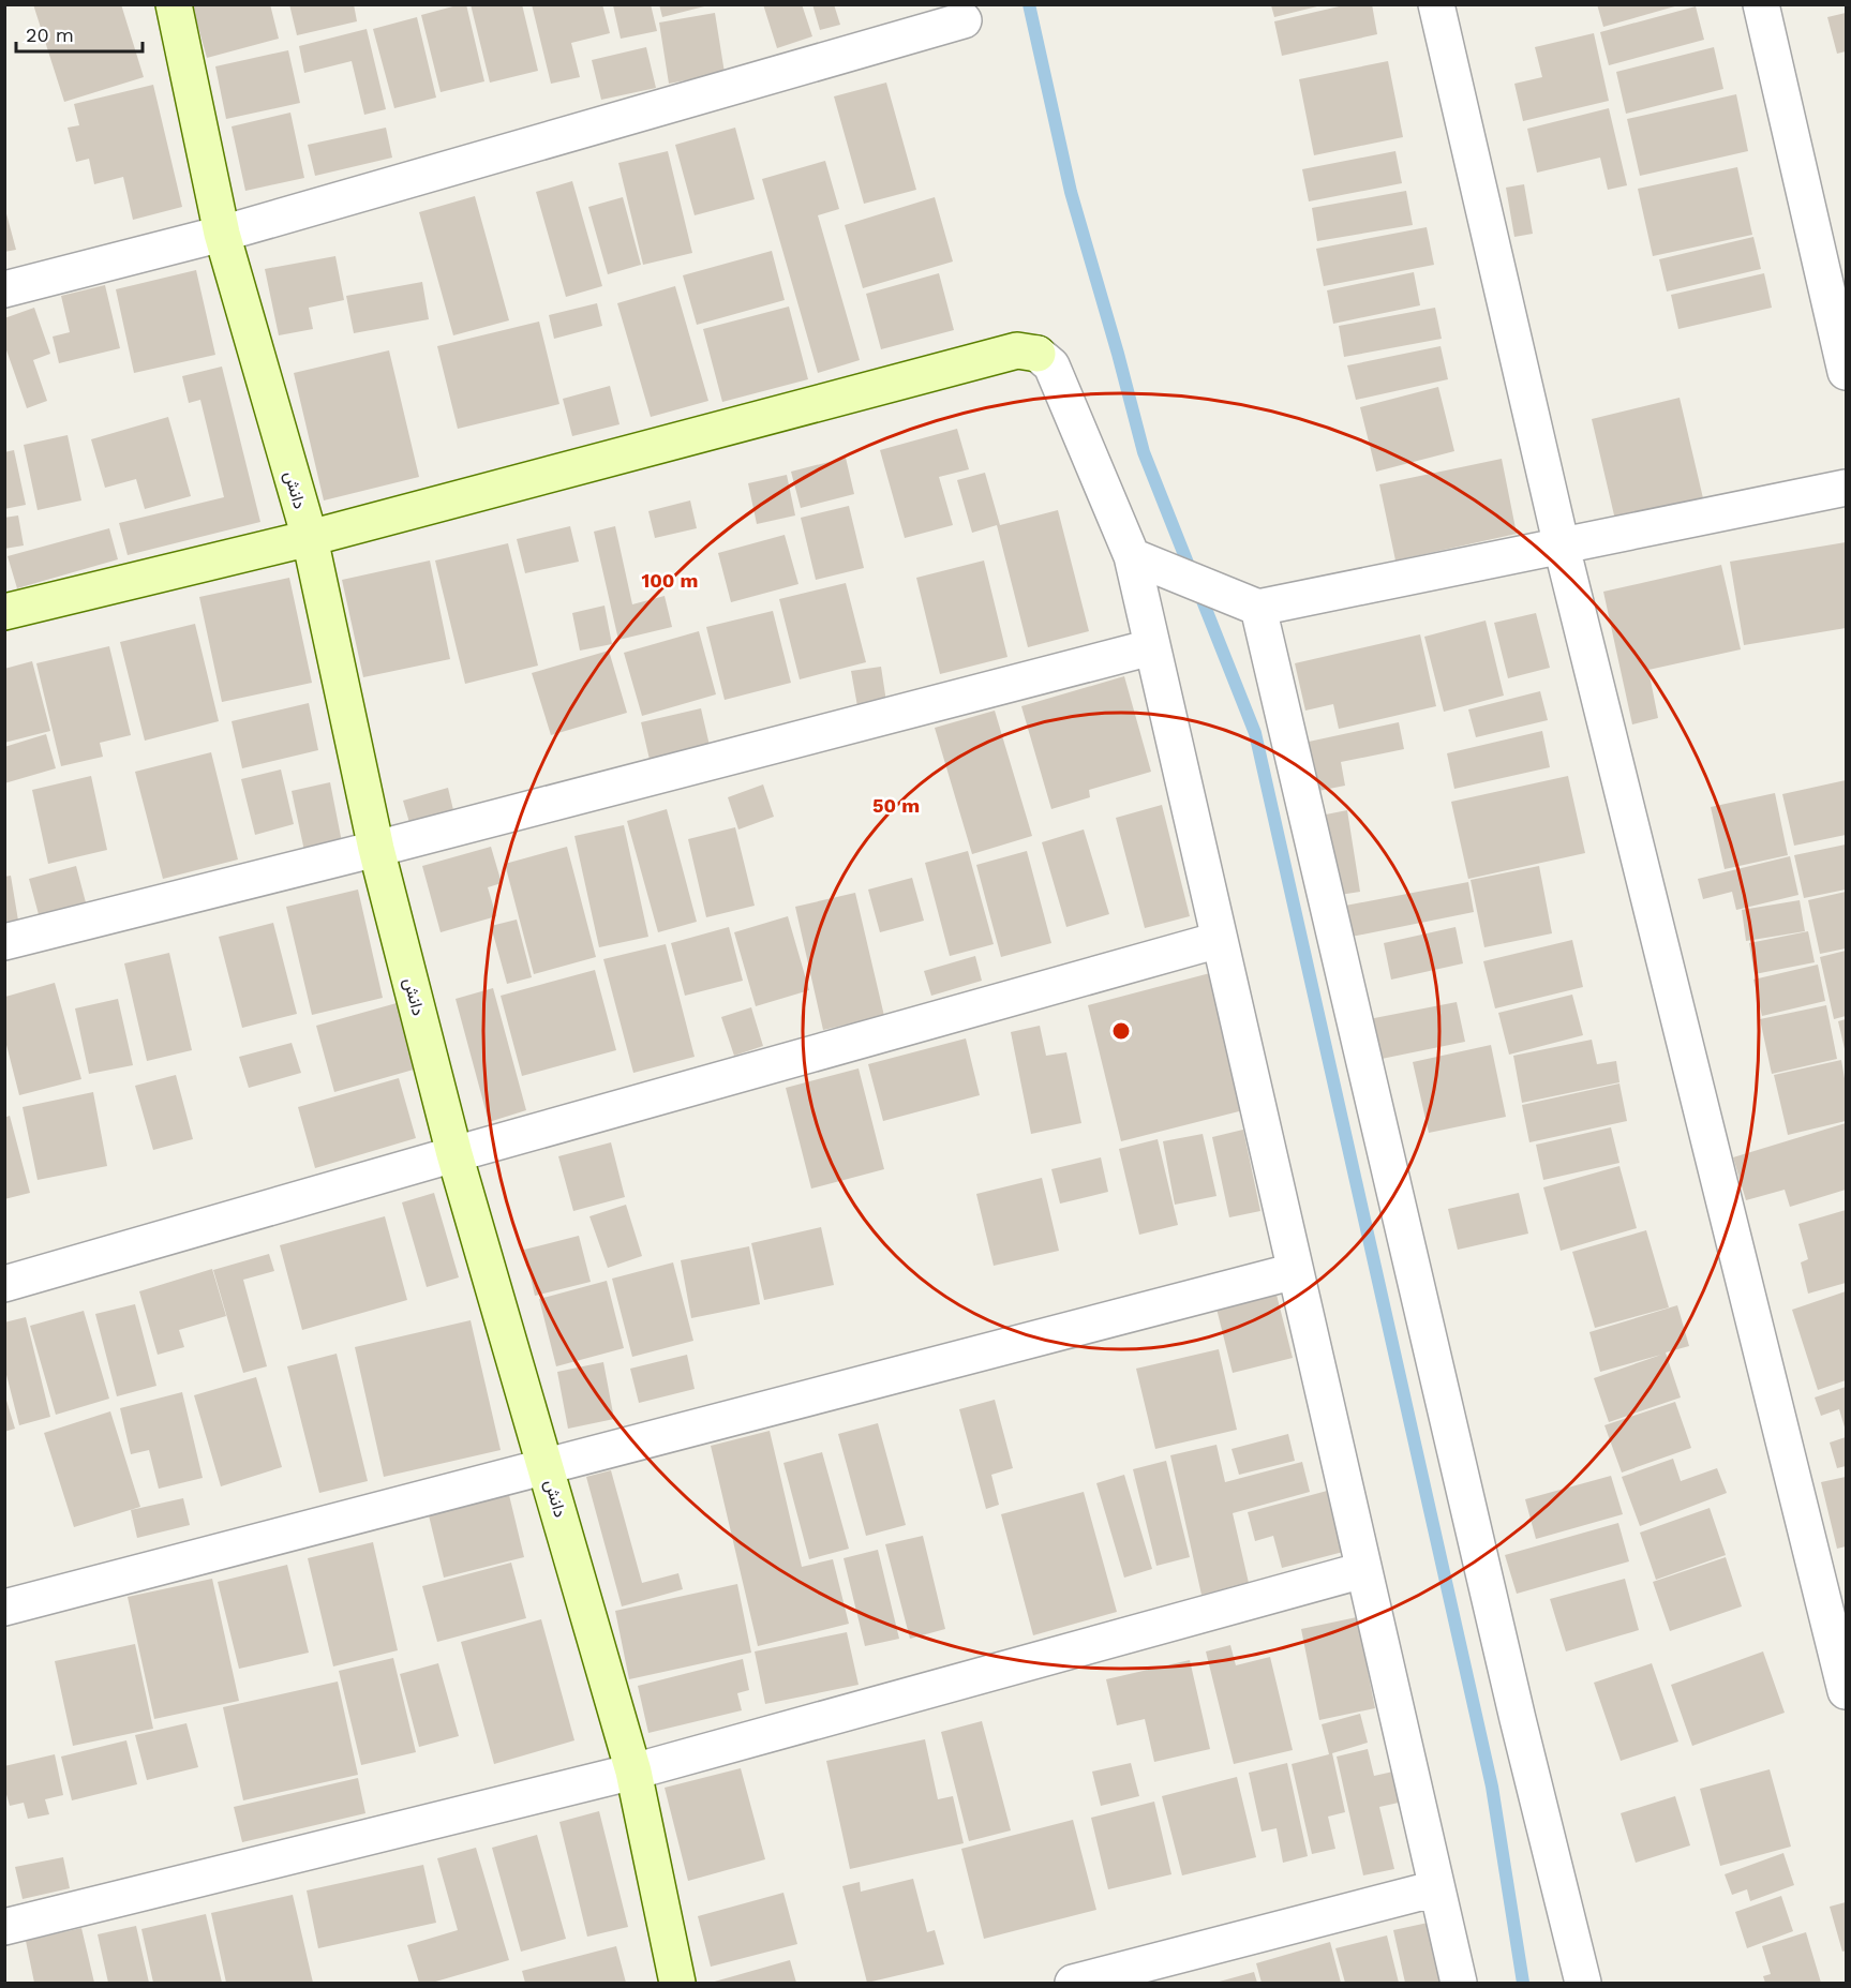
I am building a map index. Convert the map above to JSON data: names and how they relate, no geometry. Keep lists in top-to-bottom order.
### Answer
{
  "streets": {
    "main road": ["دانش"]
  },
  "scale_bar": "20 m",
  "rings": ["100 m", "50 m"]
}
